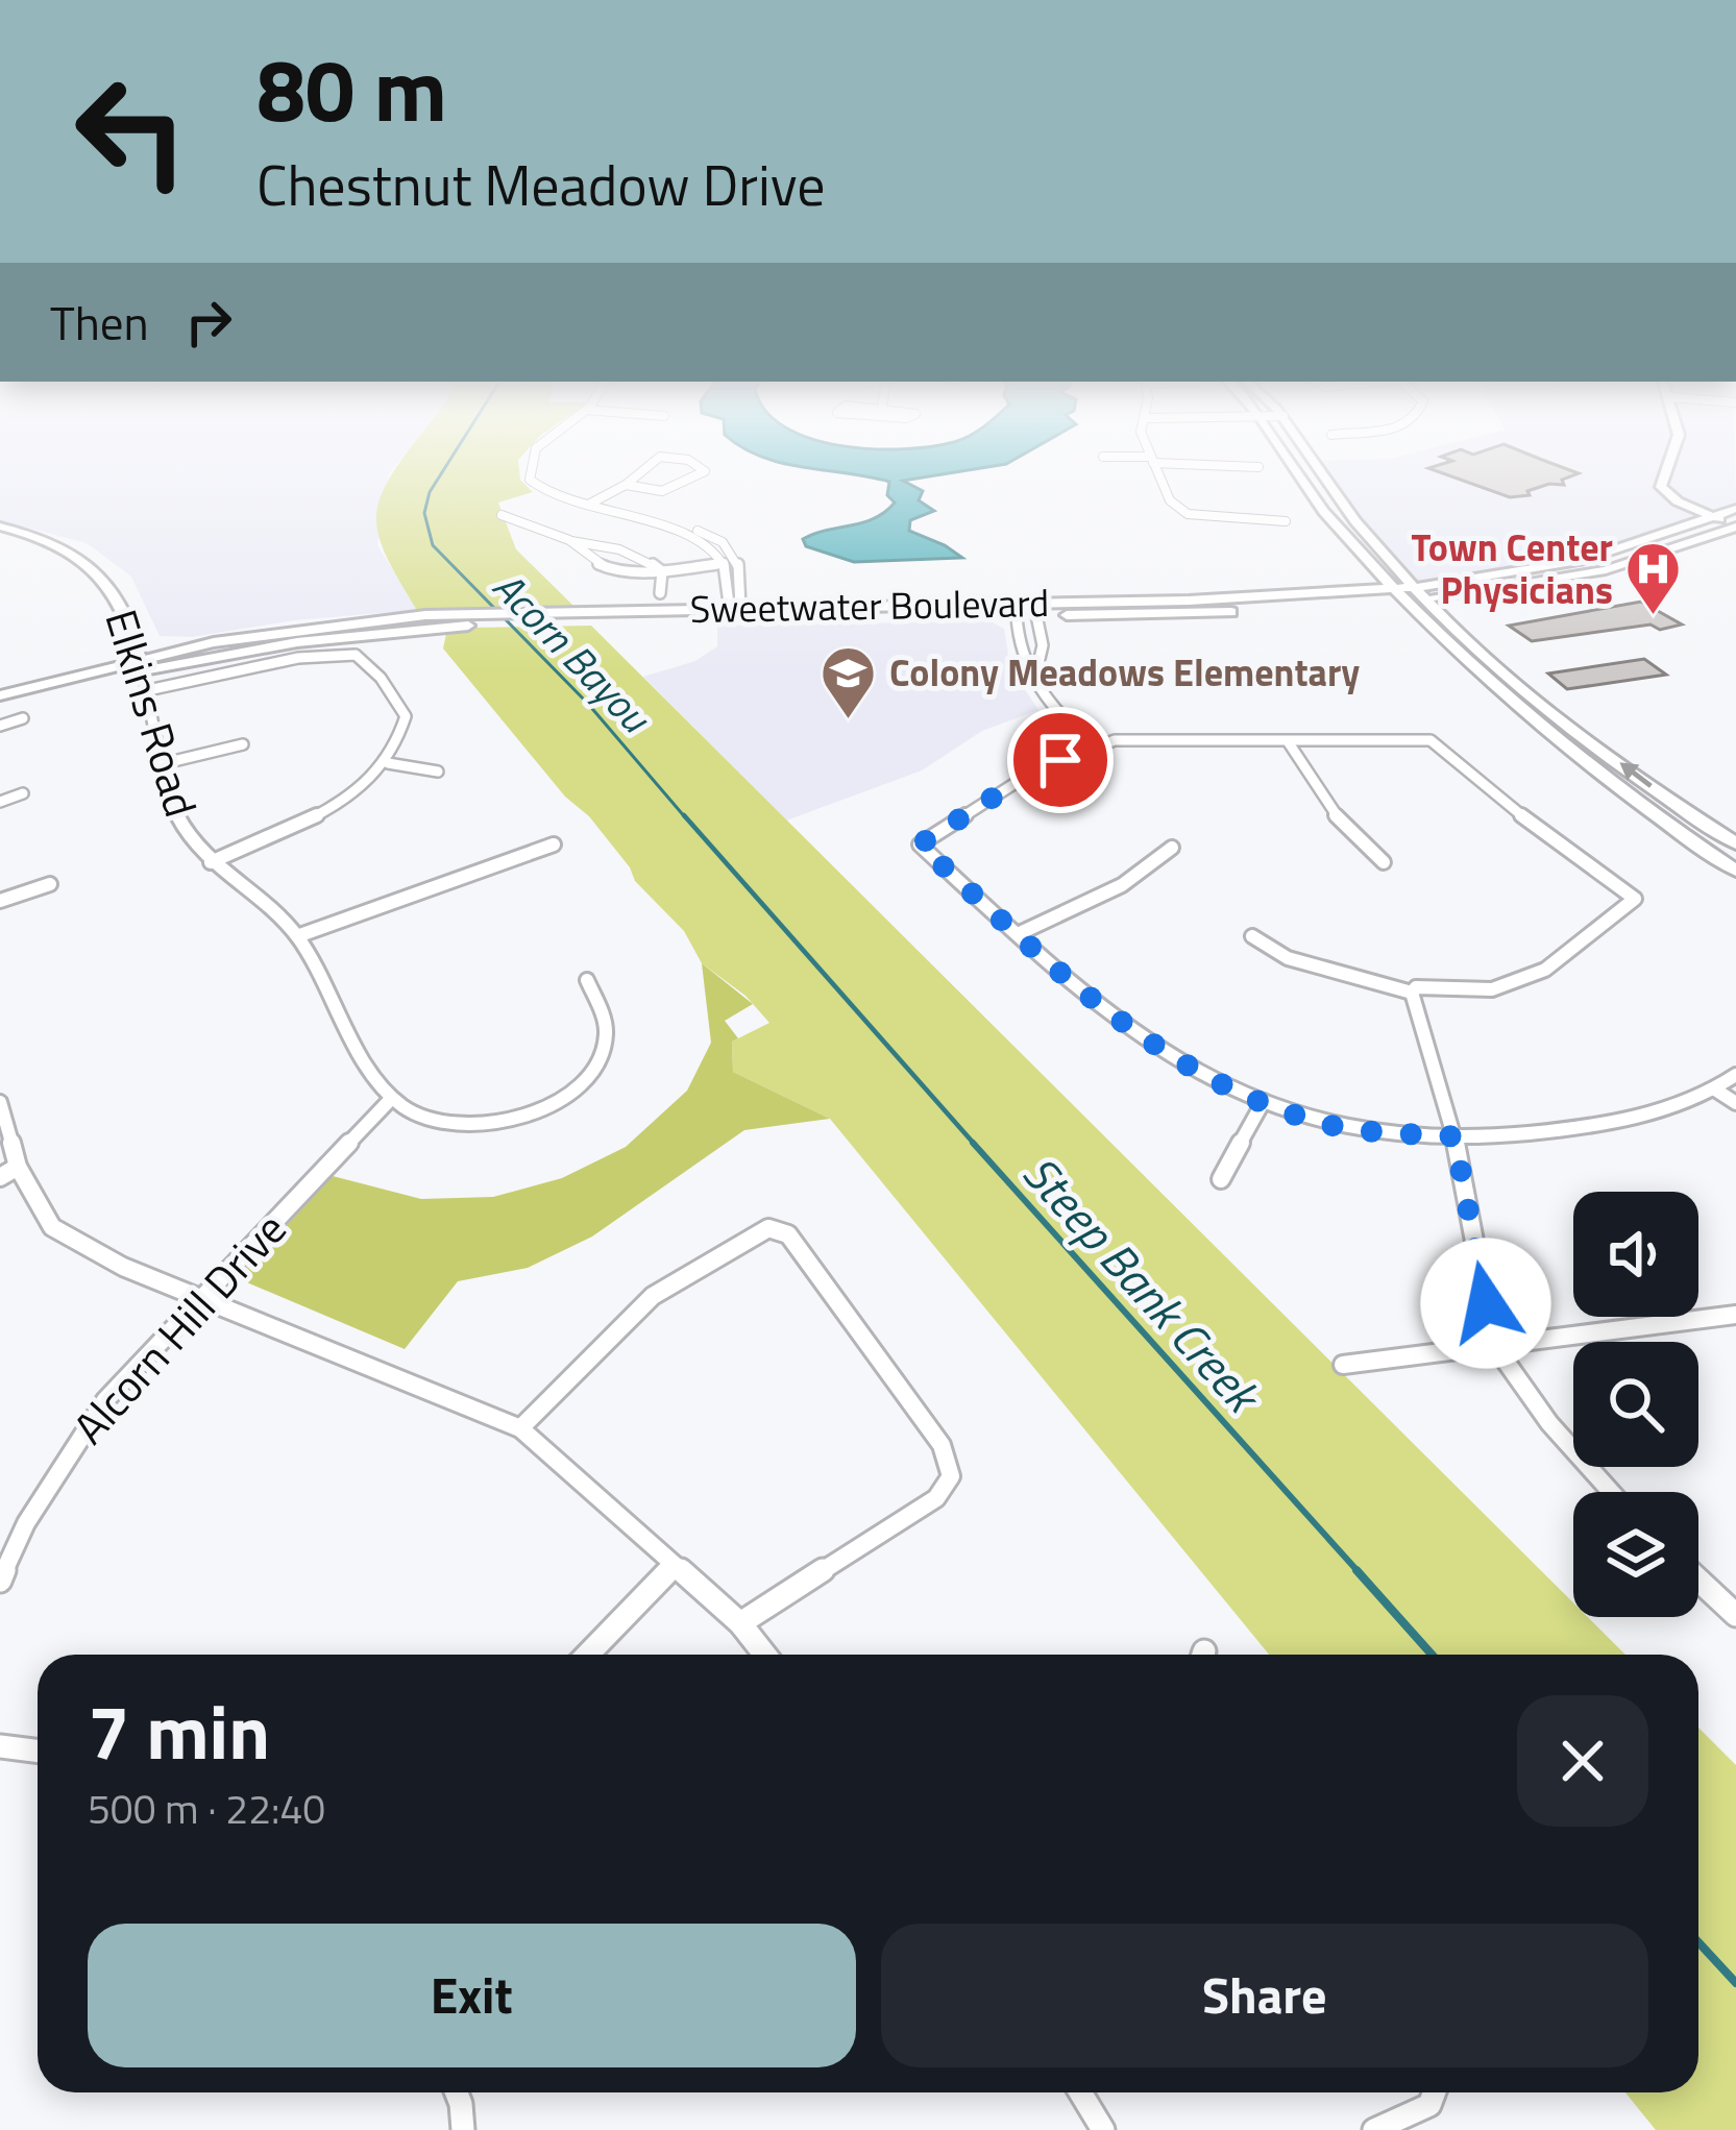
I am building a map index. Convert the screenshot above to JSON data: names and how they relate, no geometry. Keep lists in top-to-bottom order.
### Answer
{
  "streets": {
    "main road": ["Sweetwater Boulevard", "Elkins Road"],
    "street": ["Alcorn Hill Drive"]
  },
  "crossings": [
    ["Sweetwater Boulevard", "Elkins Road"],
    ["Elkins Road", "Alcorn Hill Drive"]
  ],
  "water": ["Acorn Bayou", "Steep Bank Creek"],
  "places": {
    "hospital": ["Town Center Physicians"],
    "school or university": ["Colony Meadows Elementary"]
  },
  "page": {
    "turn": ["80 m", "Chestnut Meadow Drive"],
    "then": "Then",
    "heading": ["7 min", "500 m · 22:40"],
    "buttons": ["Exit", "Share"]
  }
}
